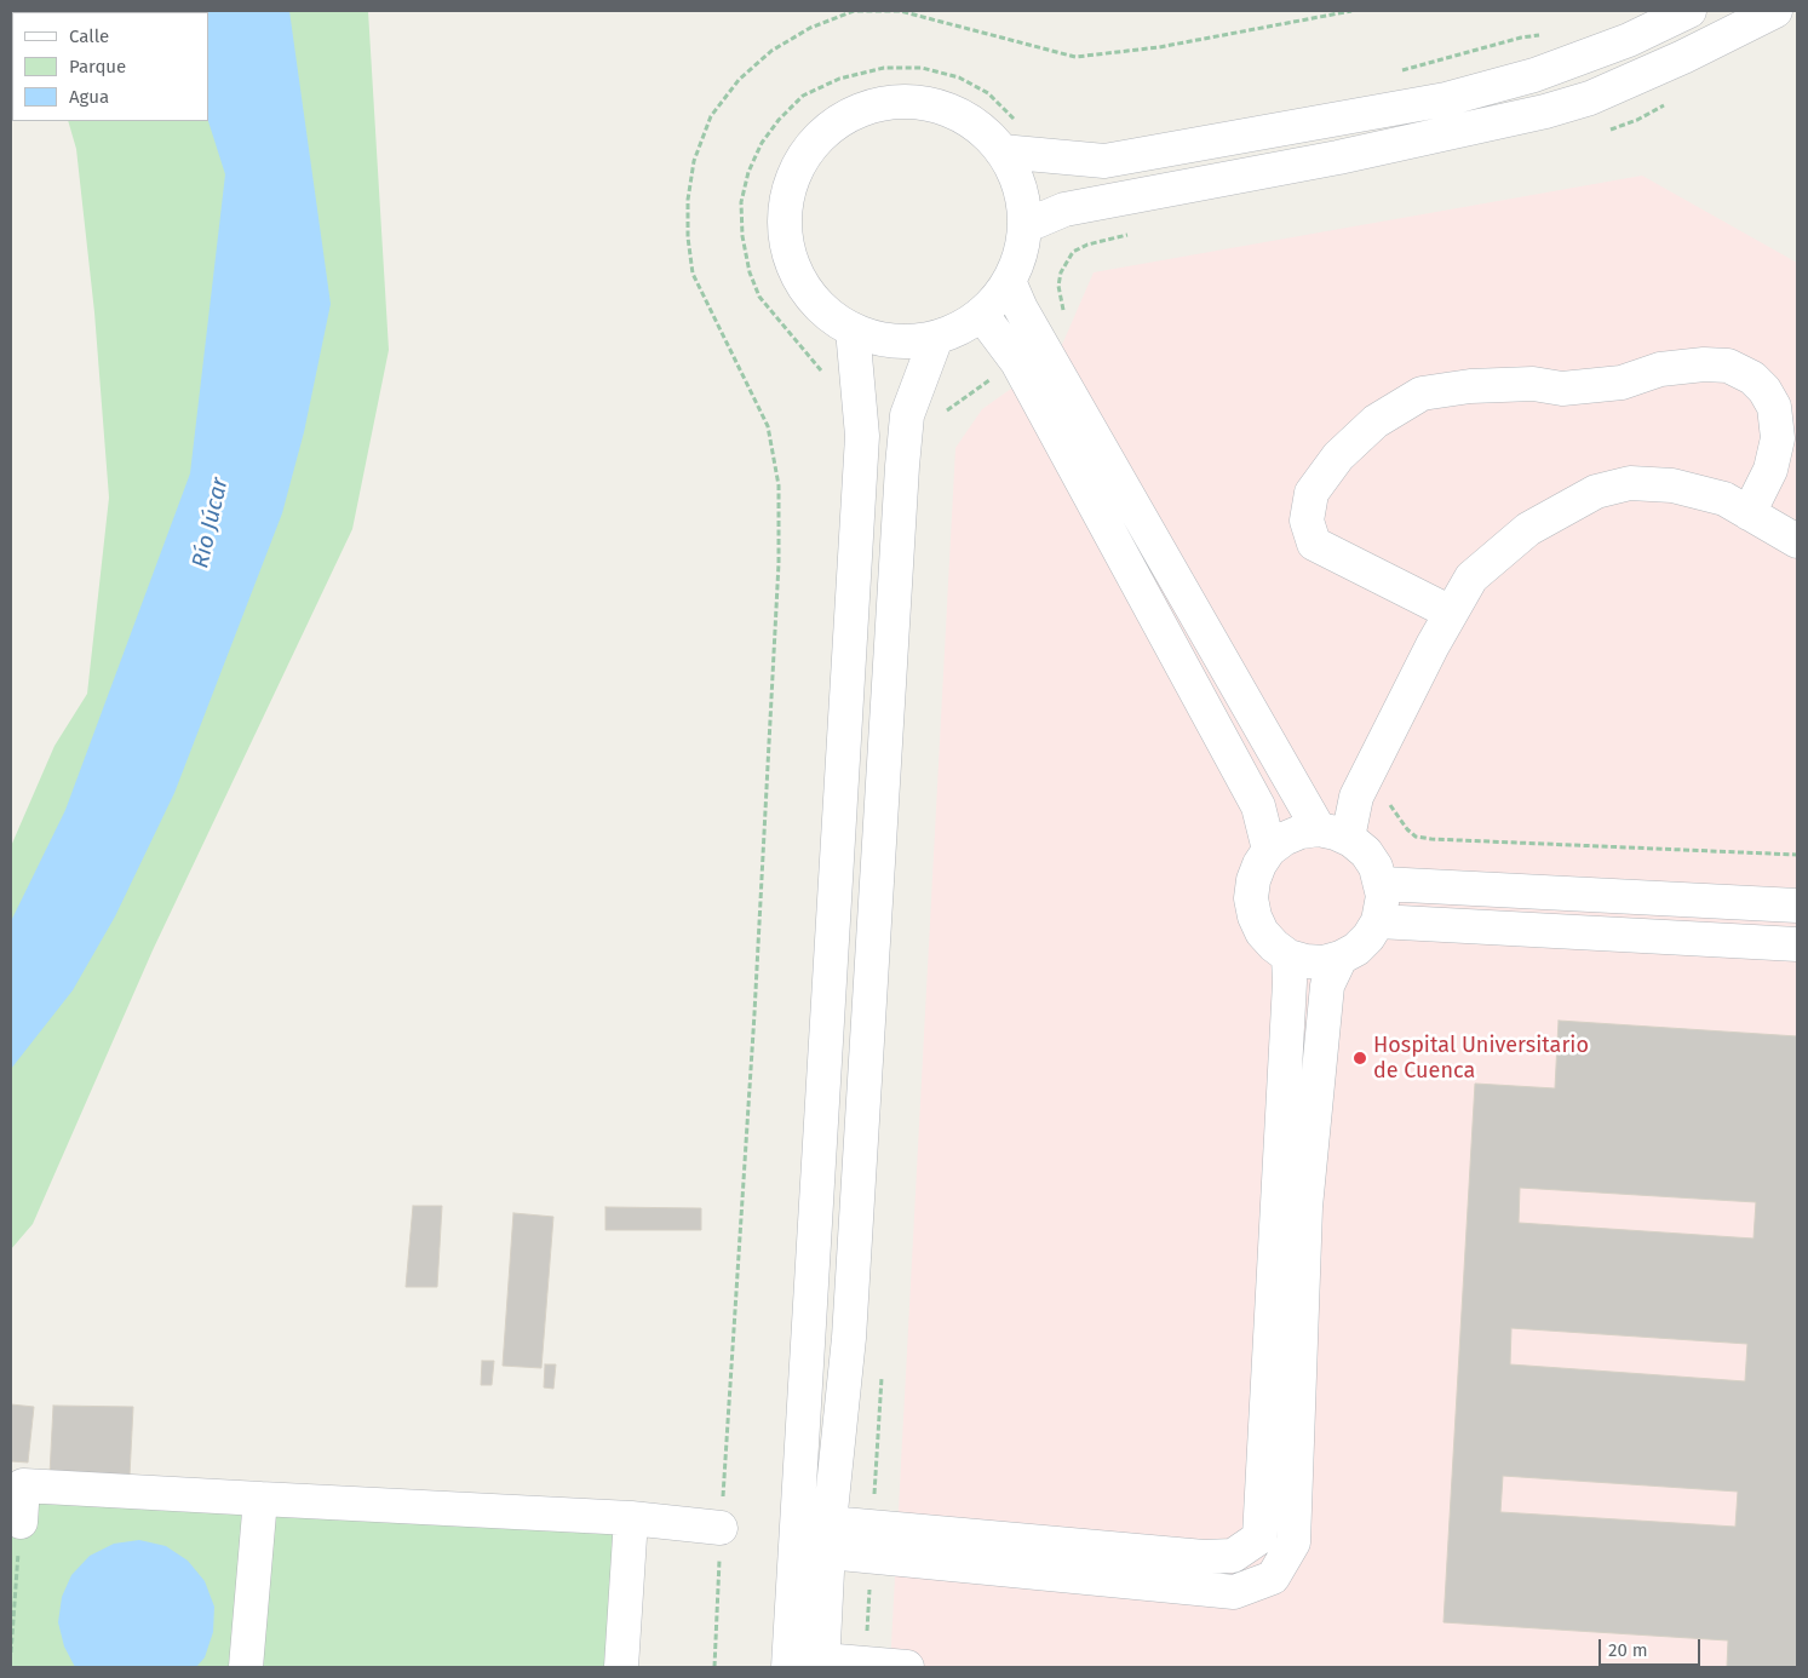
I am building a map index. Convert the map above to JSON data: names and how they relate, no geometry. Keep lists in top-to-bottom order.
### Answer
{
  "water": ["Río Júcar"],
  "places": ["Hospital Universitario de Cuenca"],
  "legend": ["Calle", "Parque", "Agua"],
  "scale_bar": "20 m"
}
